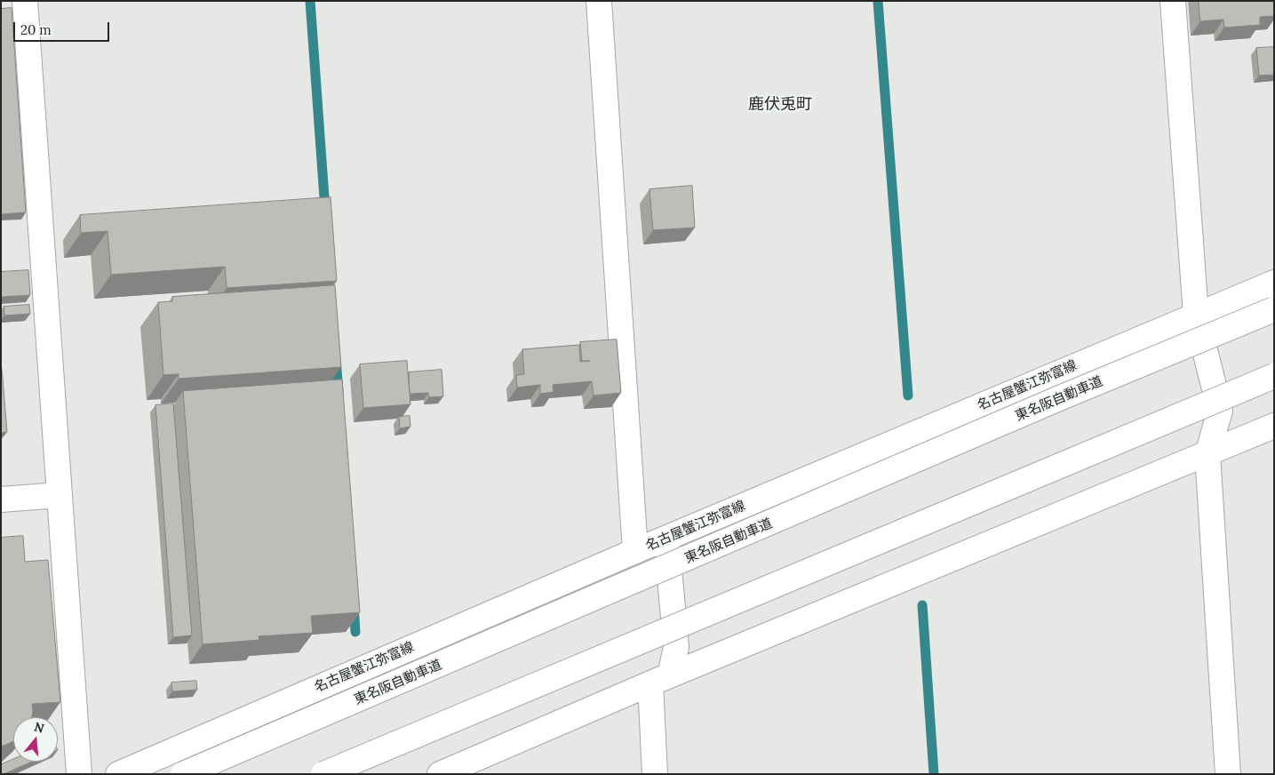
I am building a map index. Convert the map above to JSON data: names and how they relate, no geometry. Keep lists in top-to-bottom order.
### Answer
{
  "streets": {
    "main road": ["名古屋蟹江弥富線", "東名阪自動車道"]
  },
  "districts": ["鹿伏兎町"],
  "scale_bar": "20 m",
  "north": "top"
}
